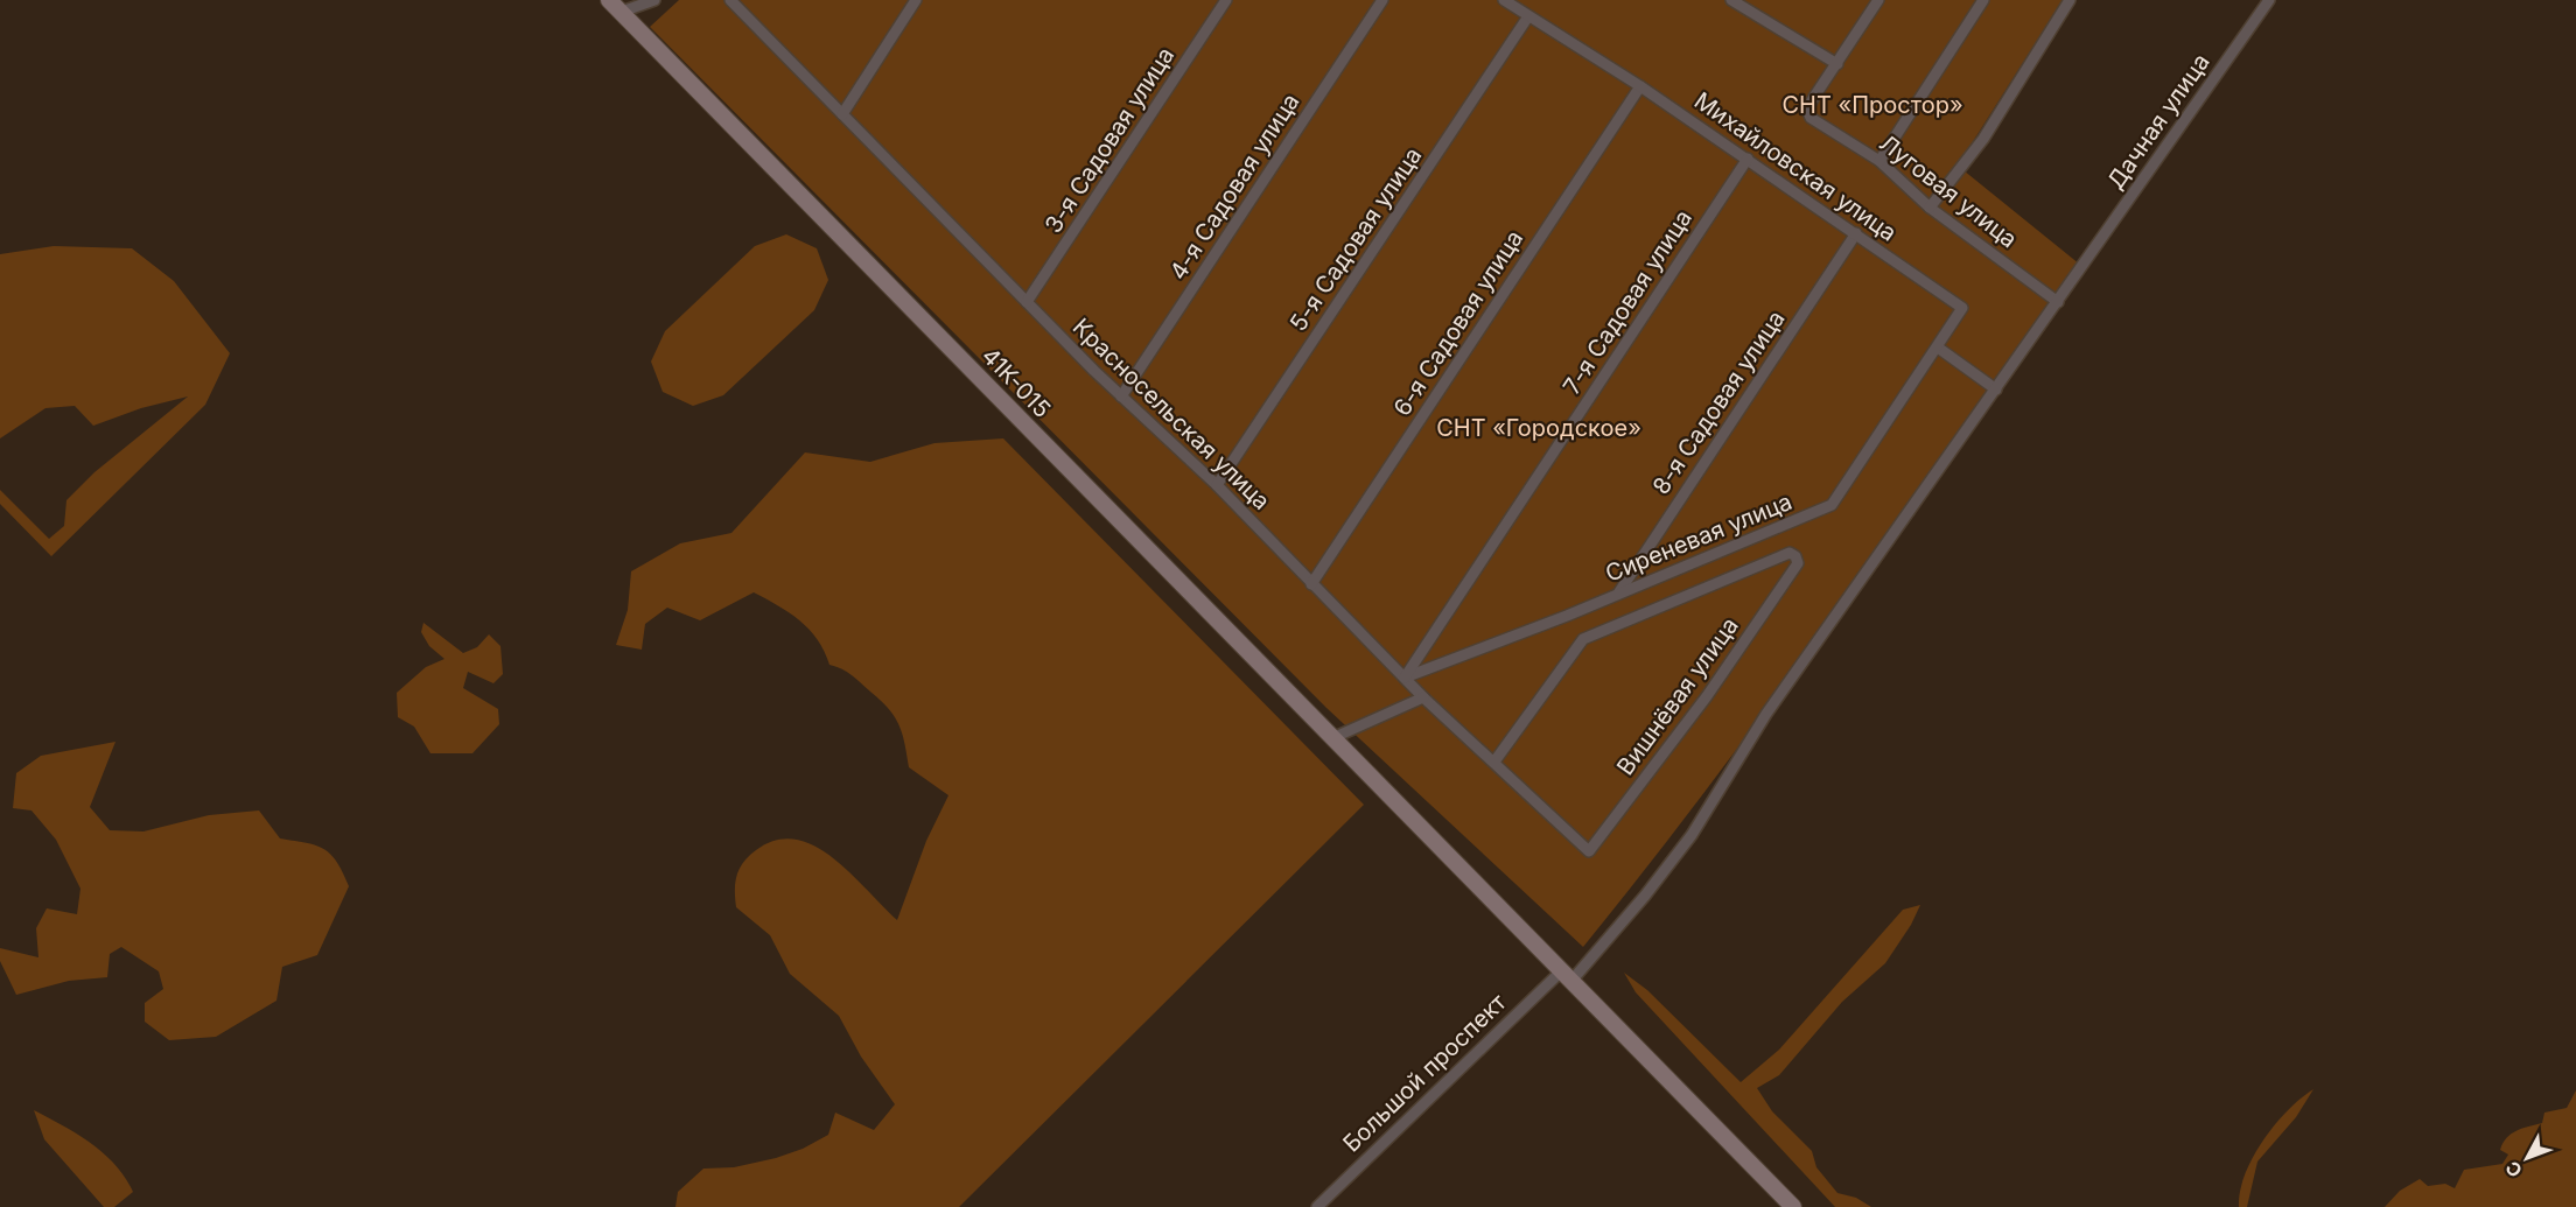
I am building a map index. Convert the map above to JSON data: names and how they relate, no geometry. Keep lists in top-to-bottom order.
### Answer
{
  "streets": {
    "main road": ["41К-015"],
    "street": [
      "Дачная улица",
      "3-я Садовая улица",
      "Михайловская улица",
      "4-я Садовая улица",
      "Луговая улица",
      "5-я Садовая улица",
      "7-я Садовая улица",
      "6-я Садовая улица",
      "8-я Садовая улица",
      "Красносельская улица",
      "Сиреневая улица",
      "Вишнёвая улица",
      "Большой проспект"
    ]
  },
  "crossings": [
    ["Дачная улица", "Луговая улица"],
    ["Дачная улица", "Большой проспект"],
    ["3-я Садовая улица", "Красносельская улица"],
    ["Михайловская улица", "5-я Садовая улица"],
    ["Михайловская улица", "7-я Садовая улица"],
    ["Михайловская улица", "6-я Садовая улица"],
    ["Михайловская улица", "8-я Садовая улица"],
    ["Михайловская улица", "Сиреневая улица"],
    ["4-я Садовая улица", "Красносельская улица"],
    ["5-я Садовая улица", "Красносельская улица"],
    ["7-я Садовая улица", "Красносельская улица"],
    ["7-я Садовая улица", "Сиреневая улица"],
    ["6-я Садовая улица", "Красносельская улица"],
    ["41К-015", "Большой проспект"],
    ["8-я Садовая улица", "Сиреневая улица"],
    ["Красносельская улица", "Сиреневая улица"],
    ["Красносельская улица", "Вишнёвая улица"]
  ],
  "parks": ["СНТ «Простор»", "СНТ «Городское»"],
  "north": "bottom left"
}
